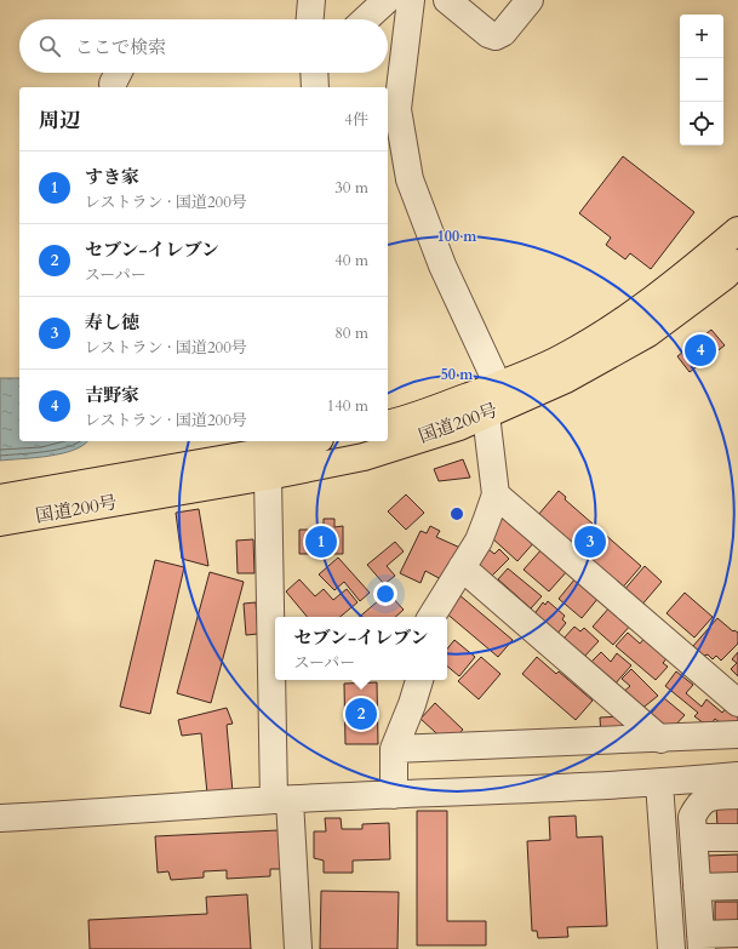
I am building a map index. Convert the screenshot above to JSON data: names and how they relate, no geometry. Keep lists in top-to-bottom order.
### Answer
{
  "streets": {
    "highway": ["国道200号"]
  },
  "page": {
    "map_buttons": ["+", "−"],
    "search": "ここで検索",
    "heading": ["周辺", "4件"],
    "list": [
      {
        "mark": "1",
        "name": "すき家",
        "note": "レストラン · 国道200号",
        "value": "30 m"
      },
      {
        "mark": "2",
        "name": "セブン-イレブン",
        "note": "スーパー",
        "value": "40 m"
      },
      {
        "mark": "3",
        "name": "寿し徳",
        "note": "レストラン · 国道200号",
        "value": "80 m"
      },
      {
        "mark": "4",
        "name": "吉野家",
        "note": "レストラン · 国道200号",
        "value": "140 m"
      }
    ],
    "pins": [
      "4",
      "1",
      "3",
      "2"
    ],
    "popup": ["セブン-イレブン", "スーパー"]
  },
  "rings": ["100 m", "50 m"]
}
